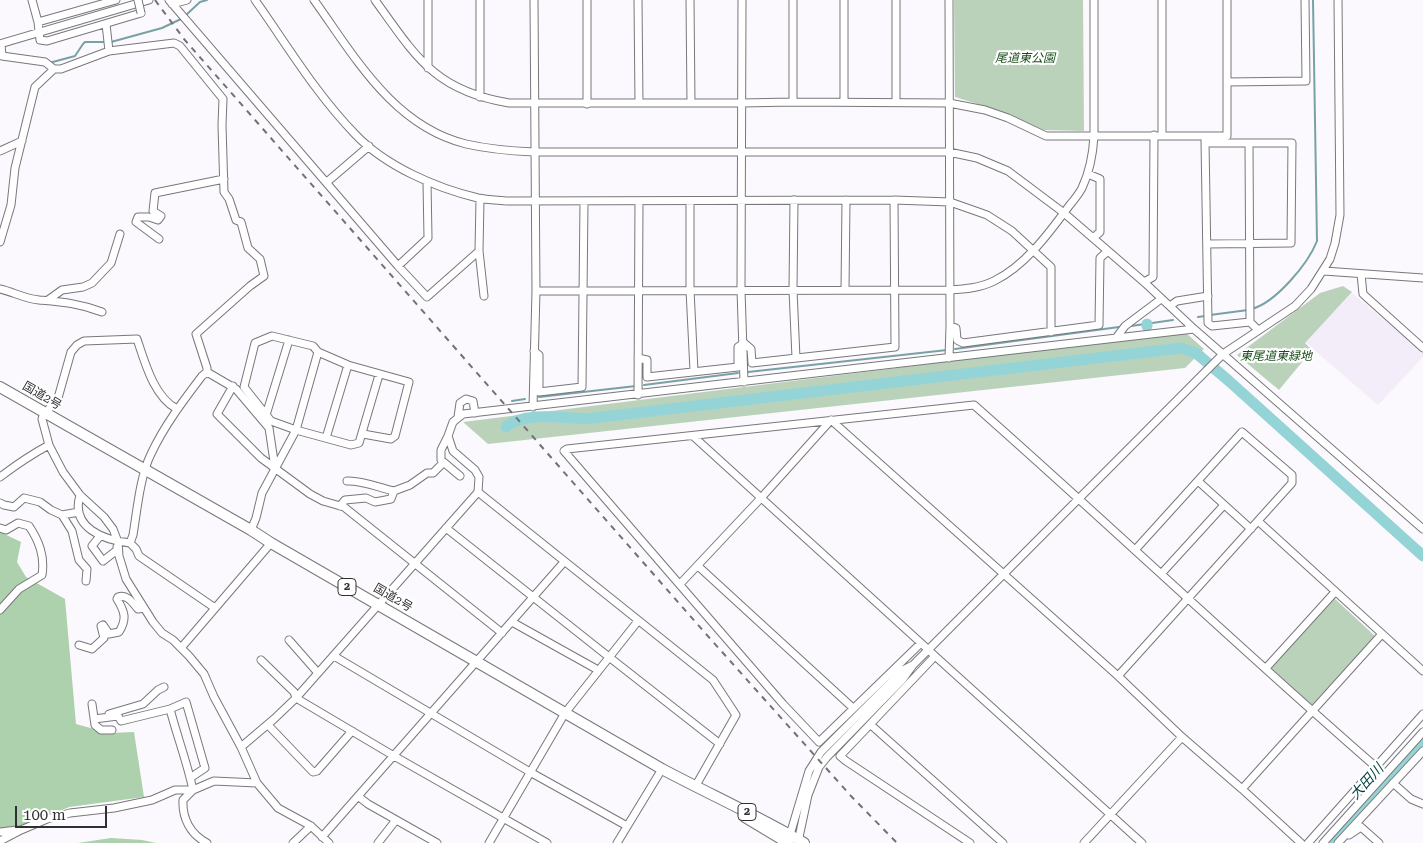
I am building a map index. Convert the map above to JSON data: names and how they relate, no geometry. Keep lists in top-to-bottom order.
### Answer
{
  "streets": {
    "highway": ["国道2号", "2"]
  },
  "water": ["大田川"],
  "parks": ["尾道東公園", "東尾道東緑地"],
  "scale_bar": "100 m"
}
